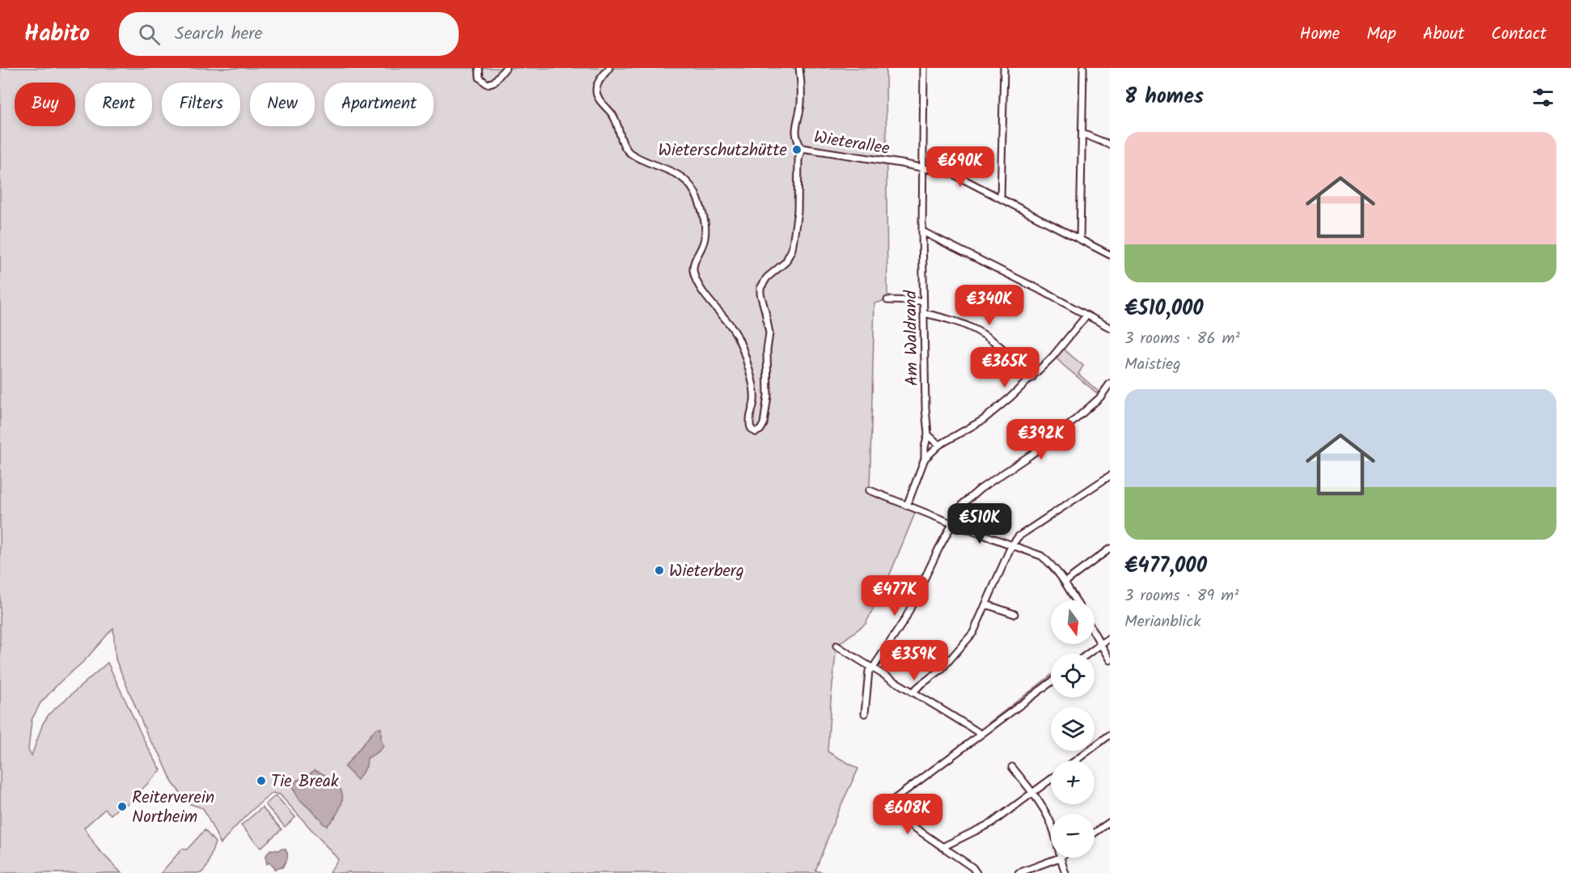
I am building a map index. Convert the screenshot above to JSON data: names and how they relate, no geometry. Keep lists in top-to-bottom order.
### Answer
{
  "streets": {
    "street": ["Wieterallee", "Am Waldrand"]
  },
  "crossings": [
    ["Wieterallee", "Am Waldrand"]
  ],
  "places": [
    "Wieterschutzhütte",
    "Wieterberg",
    "Tie Break",
    "Reiterverein Northeim"
  ],
  "north": "bottom",
  "page": {
    "header": "Habito",
    "search": "Search here",
    "nav": [
      "Home",
      "Map",
      "About",
      "Contact"
    ],
    "heading": "8 homes",
    "chip": [
      "Buy",
      "Rent",
      "Filters",
      "New",
      "Apartment"
    ],
    "list": [
      {
        "name": "€510,000",
        "note": "3 rooms · 86 m² · Maistieg"
      },
      {
        "name": "€477,000",
        "note": "3 rooms · 89 m² · Merianblick"
      }
    ],
    "price": [
      "€690K",
      "€340K",
      "€365K",
      "€392K",
      "€510K",
      "€477K",
      "€359K",
      "€608K"
    ],
    "map_buttons": ["+", "−"]
  }
}
